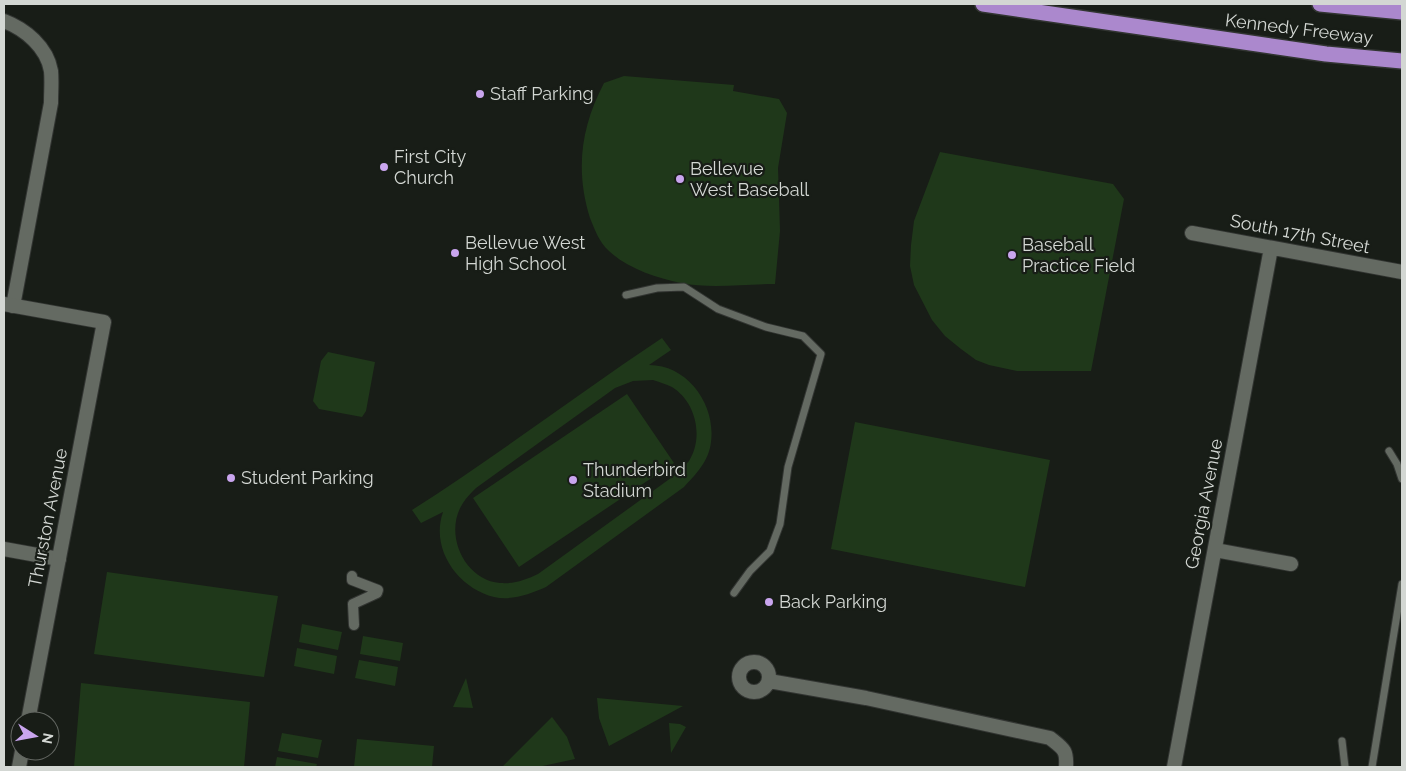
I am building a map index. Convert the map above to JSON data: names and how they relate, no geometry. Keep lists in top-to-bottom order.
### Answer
{
  "streets": {
    "highway": ["Kennedy Freeway"],
    "street": ["South 17th Street", "Georgia Avenue", "Thurston Avenue"]
  },
  "crossings": [
    ["South 17th Street", "Georgia Avenue"]
  ],
  "places": [
    "Staff Parking",
    "First City Church",
    "Bellevue West Baseball",
    "Bellevue West High School",
    "Baseball Practice Field",
    "Student Parking",
    "Thunderbird Stadium",
    "Back Parking"
  ],
  "north": "right"
}
